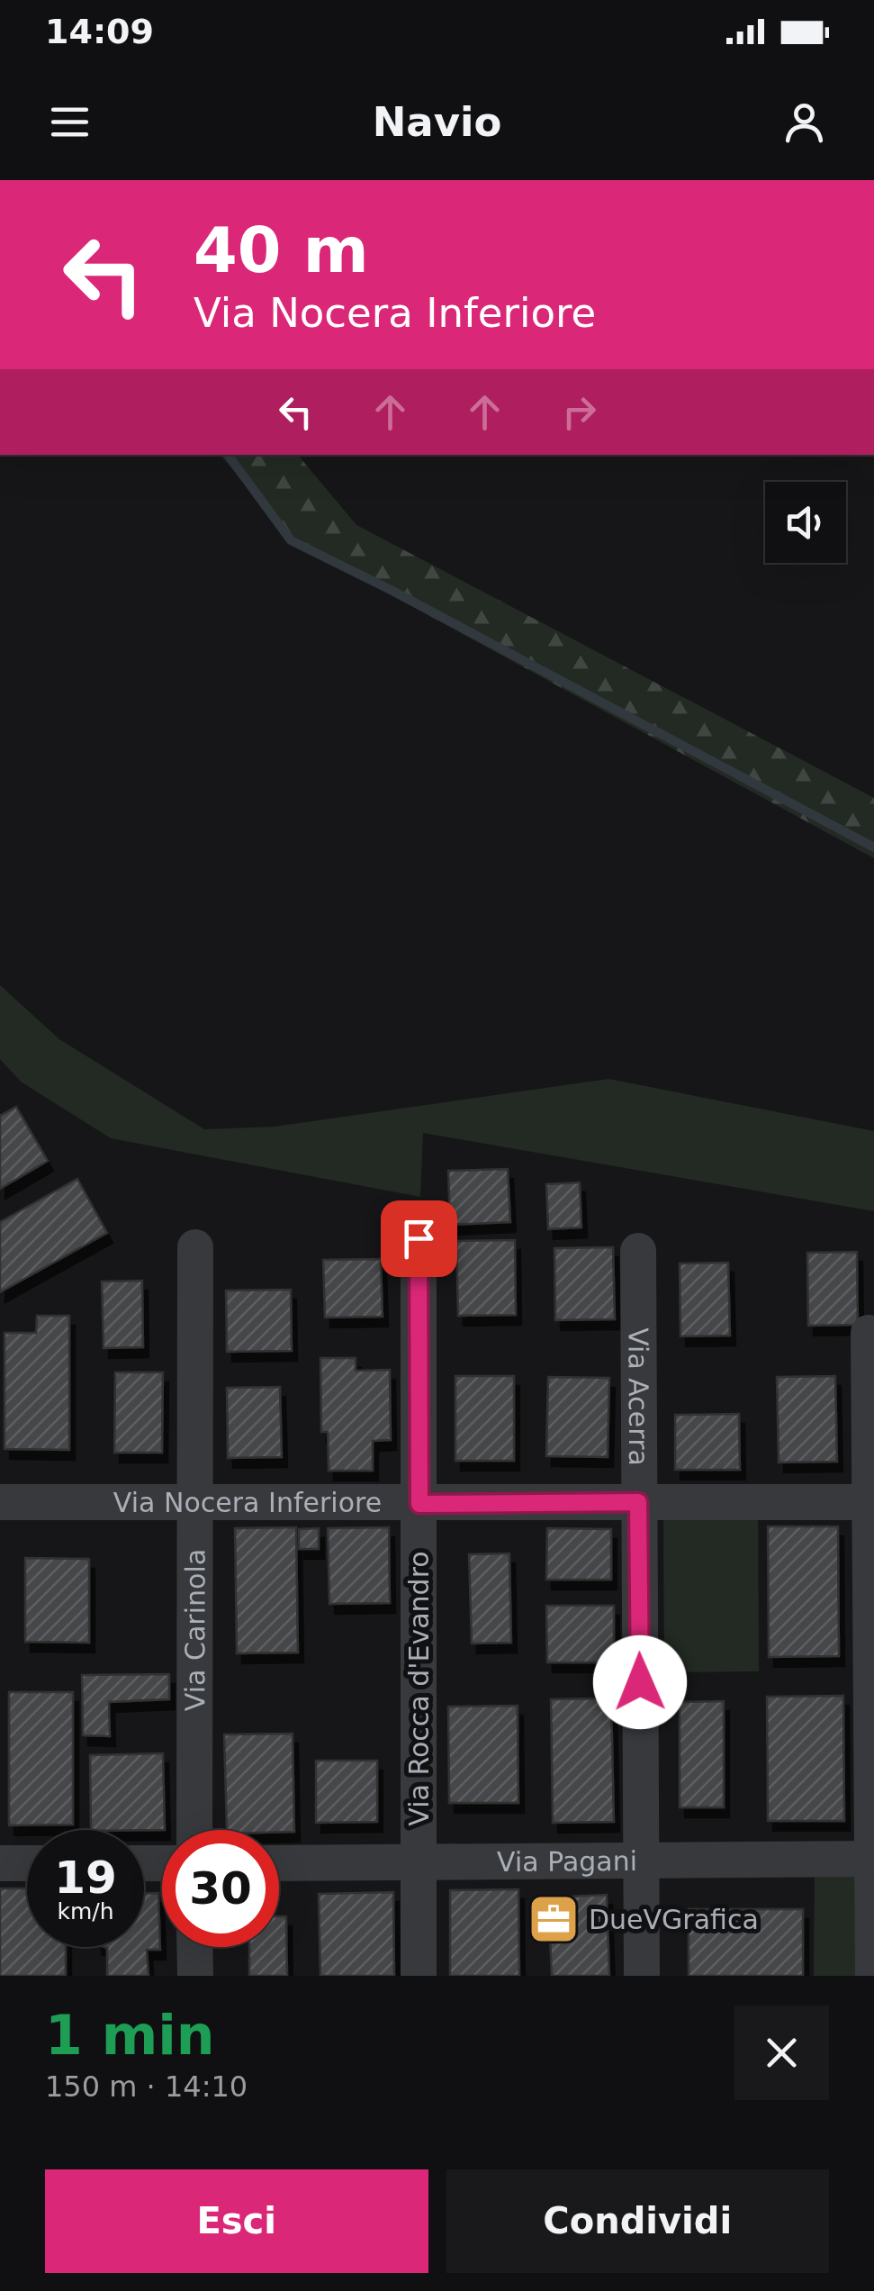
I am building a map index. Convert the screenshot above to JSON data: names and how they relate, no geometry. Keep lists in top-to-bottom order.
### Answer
{
  "streets": {
    "street": [
      "Via Acerra",
      "Via Nocera Inferiore",
      "Via Carinola",
      "Via Rocca d'Evandro",
      "Via Pagani"
    ]
  },
  "crossings": [
    ["Via Acerra", "Via Nocera Inferiore"],
    ["Via Acerra", "Via Pagani"],
    ["Via Nocera Inferiore", "Via Carinola"],
    ["Via Nocera Inferiore", "Via Rocca d'Evandro"],
    ["Via Rocca d'Evandro", "Via Pagani"]
  ],
  "places": {
    "office": ["DueVGrafica"]
  },
  "page": {
    "status": "14:09",
    "header": "Navio",
    "turn": ["40 m", "Via Nocera Inferiore"],
    "speed": "19 km/h",
    "limit": "30",
    "heading": ["1 min", "150 m · 14:10"],
    "buttons": ["Esci", "Condividi"]
  }
}
